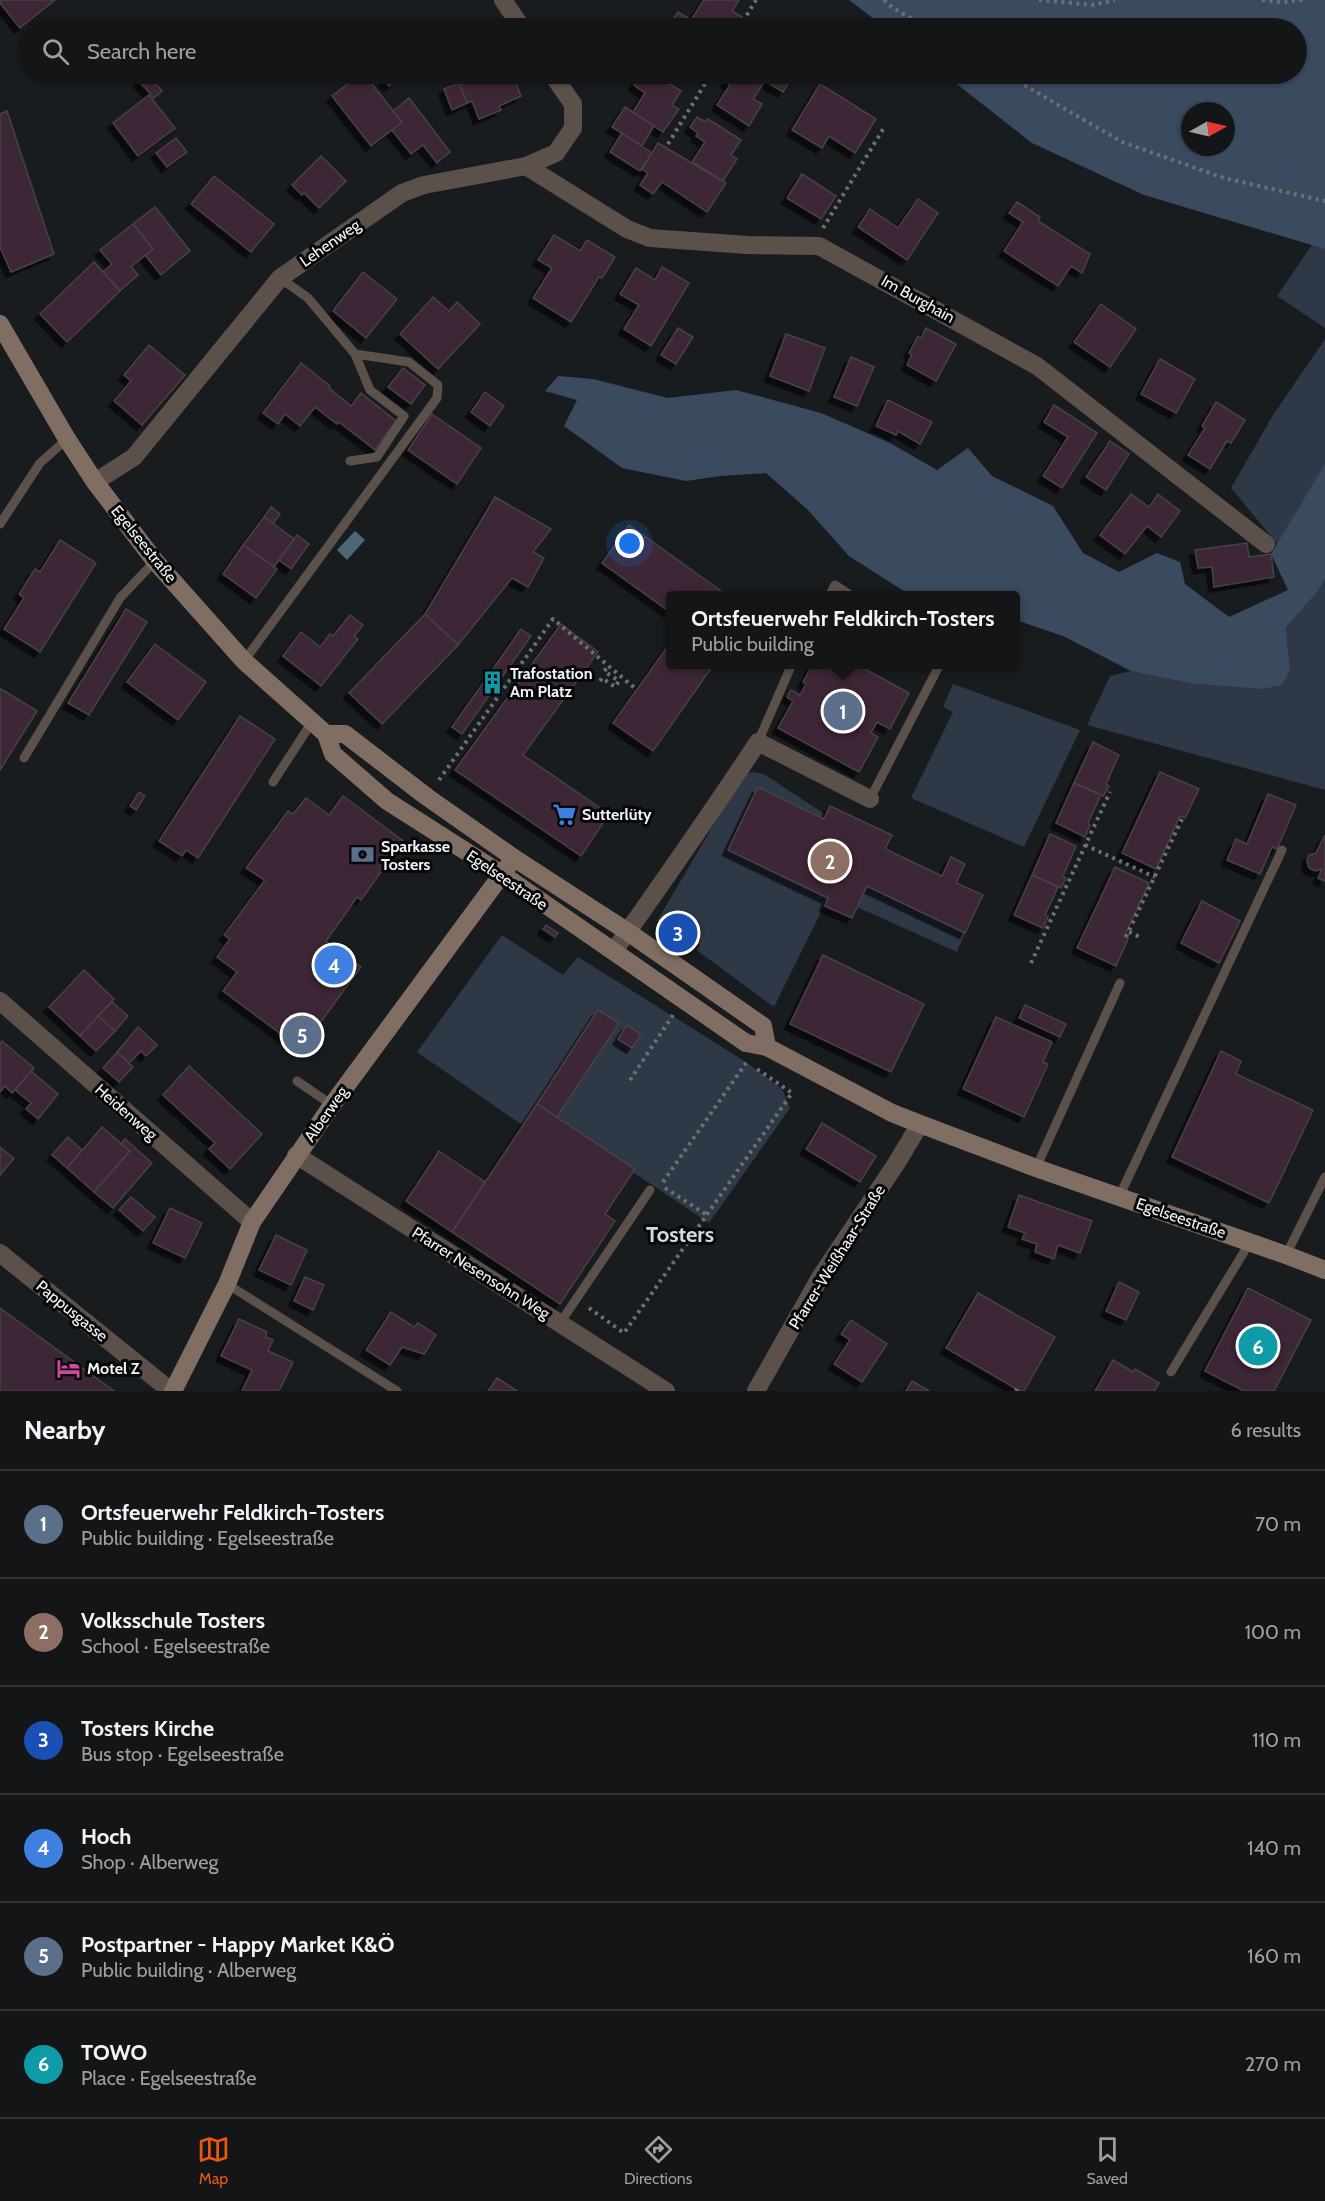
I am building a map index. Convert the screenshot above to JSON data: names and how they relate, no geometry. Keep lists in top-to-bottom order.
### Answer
{
  "streets": {
    "main road": ["Egelseestraße", "Alberweg"],
    "street": [
      "Lehenweg",
      "Im Burghain",
      "Heidenweg",
      "Pfarrer-Weißhaar-Straße",
      "Pfarrer Nesensohn Weg",
      "Pappusgasse"
    ]
  },
  "crossings": [
    ["Lehenweg", "Im Burghain"],
    ["Lehenweg", "Egelseestraße"],
    ["Egelseestraße", "Alberweg"],
    ["Egelseestraße", "Pfarrer-Weißhaar-Straße"],
    ["Heidenweg", "Alberweg"],
    ["Alberweg", "Pfarrer Nesensohn Weg"],
    ["Alberweg", "Pappusgasse"]
  ],
  "districts": ["Tosters"],
  "places": {
    "building": ["Trafostation Am Platz"],
    "supermarket": ["Sutterlüty"],
    "bank": ["Sparkasse Tosters"],
    "hotel": ["Motel Z"]
  },
  "north": "right",
  "page": {
    "search": "Search here",
    "popup": ["Ortsfeuerwehr Feldkirch-Tosters", "Public building"],
    "pins": [
      "1",
      "2",
      "3",
      "4",
      "5",
      "6"
    ],
    "heading": ["Nearby", "6 results"],
    "list": [
      {
        "mark": "1",
        "name": "Ortsfeuerwehr Feldkirch-Tosters",
        "note": "Public building · Egelseestraße",
        "value": "70 m"
      },
      {
        "mark": "2",
        "name": "Volksschule Tosters",
        "note": "School · Egelseestraße",
        "value": "100 m"
      },
      {
        "mark": "3",
        "name": "Tosters Kirche",
        "note": "Bus stop · Egelseestraße",
        "value": "110 m"
      },
      {
        "mark": "4",
        "name": "Hoch",
        "note": "Shop · Alberweg",
        "value": "140 m"
      },
      {
        "mark": "5",
        "name": "Postpartner - Happy Market K&Ö",
        "note": "Public building · Alberweg",
        "value": "160 m"
      },
      {
        "mark": "6",
        "name": "TOWO",
        "note": "Place · Egelseestraße",
        "value": "270 m"
      }
    ],
    "nav": ["Map", "Directions", "Saved"]
  }
}
